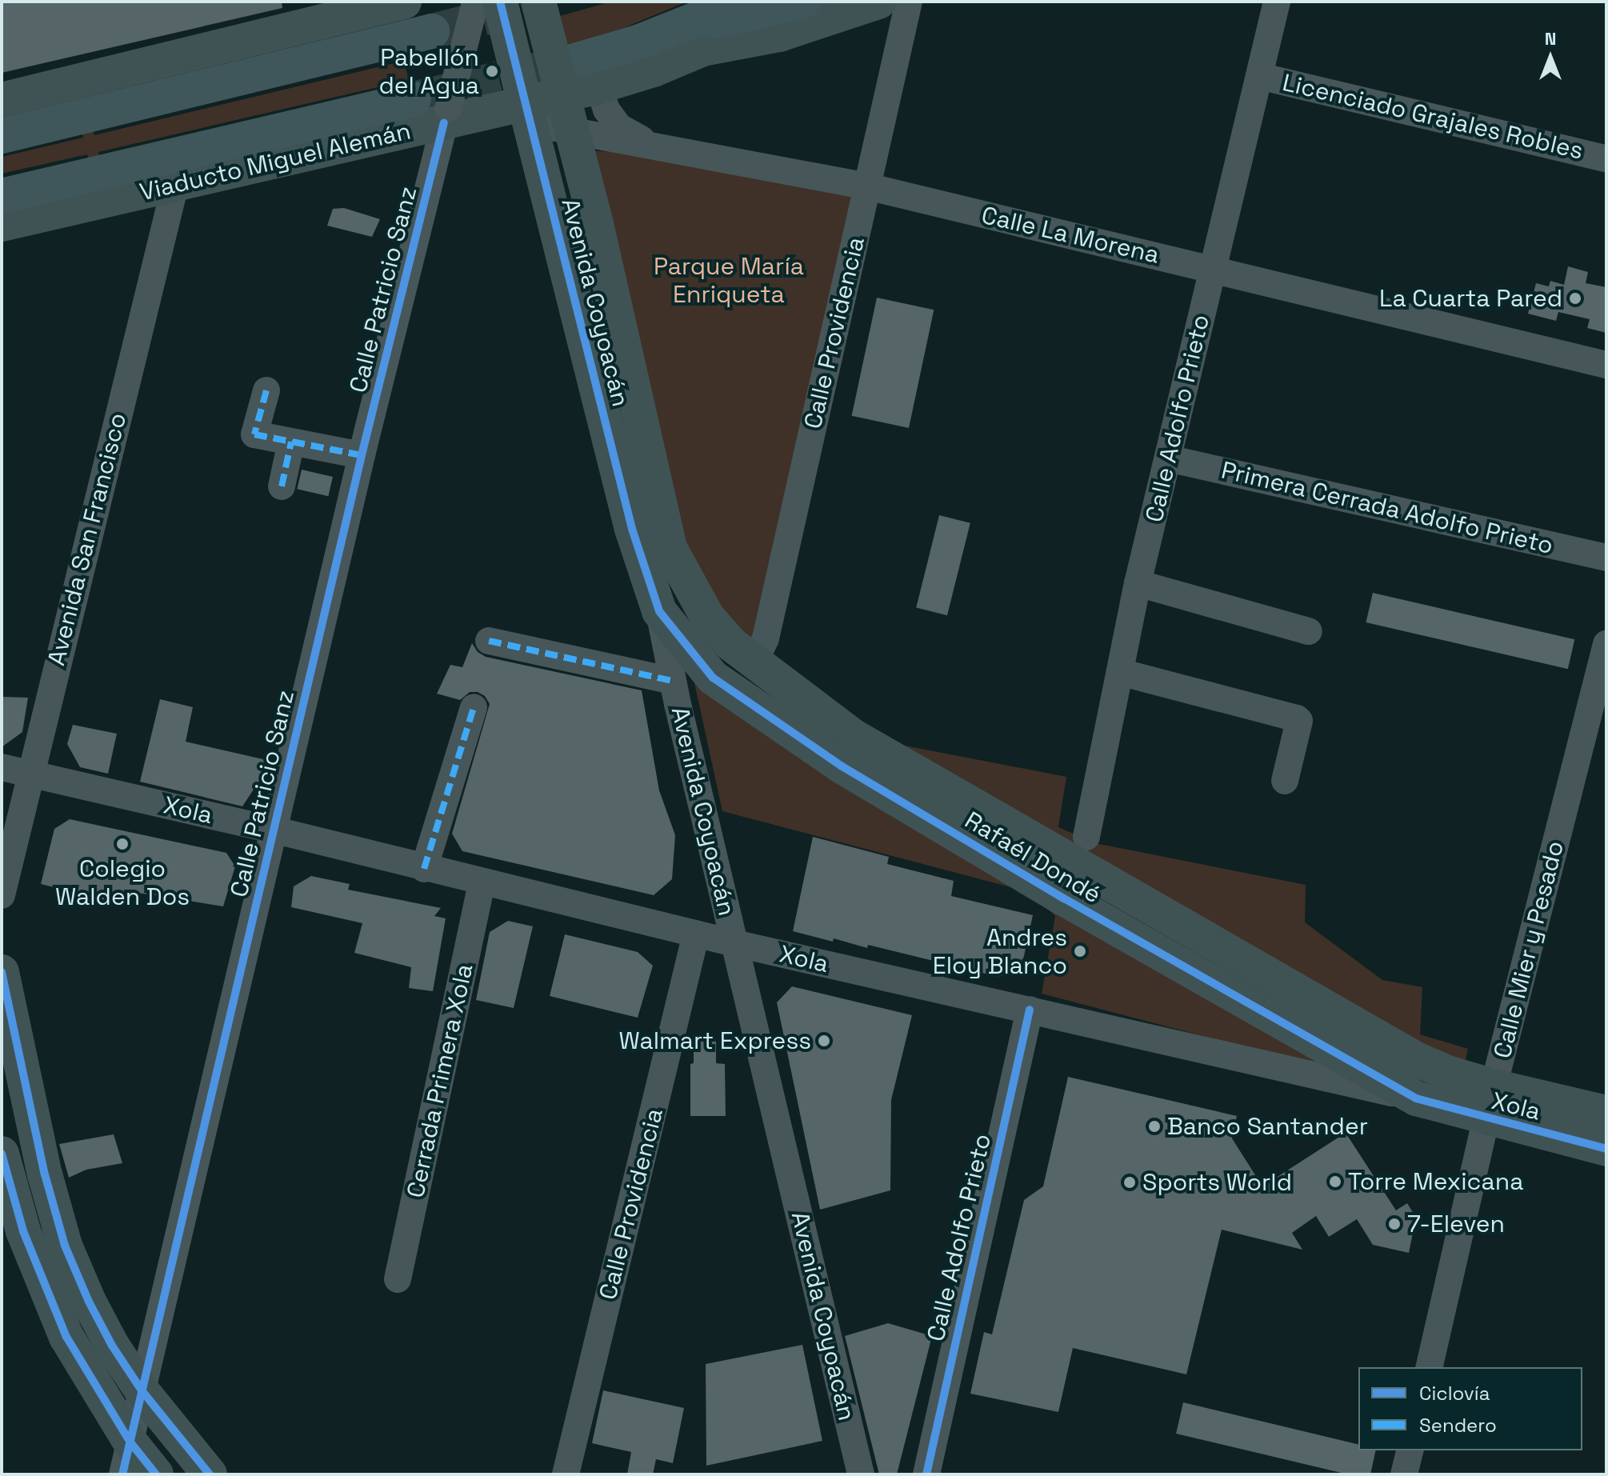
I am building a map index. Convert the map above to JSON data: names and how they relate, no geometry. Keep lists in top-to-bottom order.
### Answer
{
  "streets": {
    "highway": ["Viaducto Miguel Alemán"],
    "main road": ["Avenida Coyoacán", "Xola", "Rafaél Dondé"],
    "street": [
      "Licenciado Grajales Robles",
      "Calle La Morena",
      "Calle Patricio Sanz",
      "Calle Providencia",
      "Calle Adolfo Prieto",
      "Primera Cerrada Adolfo Prieto",
      "Avenida San Francisco",
      "Calle Mier y Pesado",
      "Cerrada Primera Xola"
    ]
  },
  "crossings": [
    ["Licenciado Grajales Robles", "Calle Adolfo Prieto"],
    ["Viaducto Miguel Alemán", "Calle La Morena"],
    ["Viaducto Miguel Alemán", "Calle Patricio Sanz"],
    ["Viaducto Miguel Alemán", "Avenida Coyoacán"],
    ["Viaducto Miguel Alemán", "Avenida San Francisco"],
    ["Calle La Morena", "Avenida Coyoacán"],
    ["Calle La Morena", "Calle Providencia"],
    ["Calle La Morena", "Calle Adolfo Prieto"],
    ["Calle Patricio Sanz", "Avenida Coyoacán"],
    ["Calle Patricio Sanz", "Xola"],
    ["Avenida Coyoacán", "Xola"],
    ["Avenida Coyoacán", "Rafaél Dondé"],
    ["Calle Providencia", "Xola"],
    ["Calle Providencia", "Rafaél Dondé"],
    ["Calle Adolfo Prieto", "Primera Cerrada Adolfo Prieto"],
    ["Calle Adolfo Prieto", "Xola"],
    ["Avenida San Francisco", "Xola"],
    ["Xola", "Rafaél Dondé"],
    ["Xola", "Calle Mier y Pesado"],
    ["Xola", "Cerrada Primera Xola"],
    ["Rafaél Dondé", "Calle Mier y Pesado"]
  ],
  "parks": ["Parque María Enriqueta"],
  "places": [
    "Pabellón del Agua",
    "La Cuarta Pared",
    "Colegio Walden Dos",
    "Andres Eloy Blanco",
    "Walmart Express",
    "Banco Santander",
    "Torre Mexicana",
    "Sports World",
    "7-Eleven"
  ],
  "legend": ["Ciclovía", "Sendero"],
  "north": "top"
}
